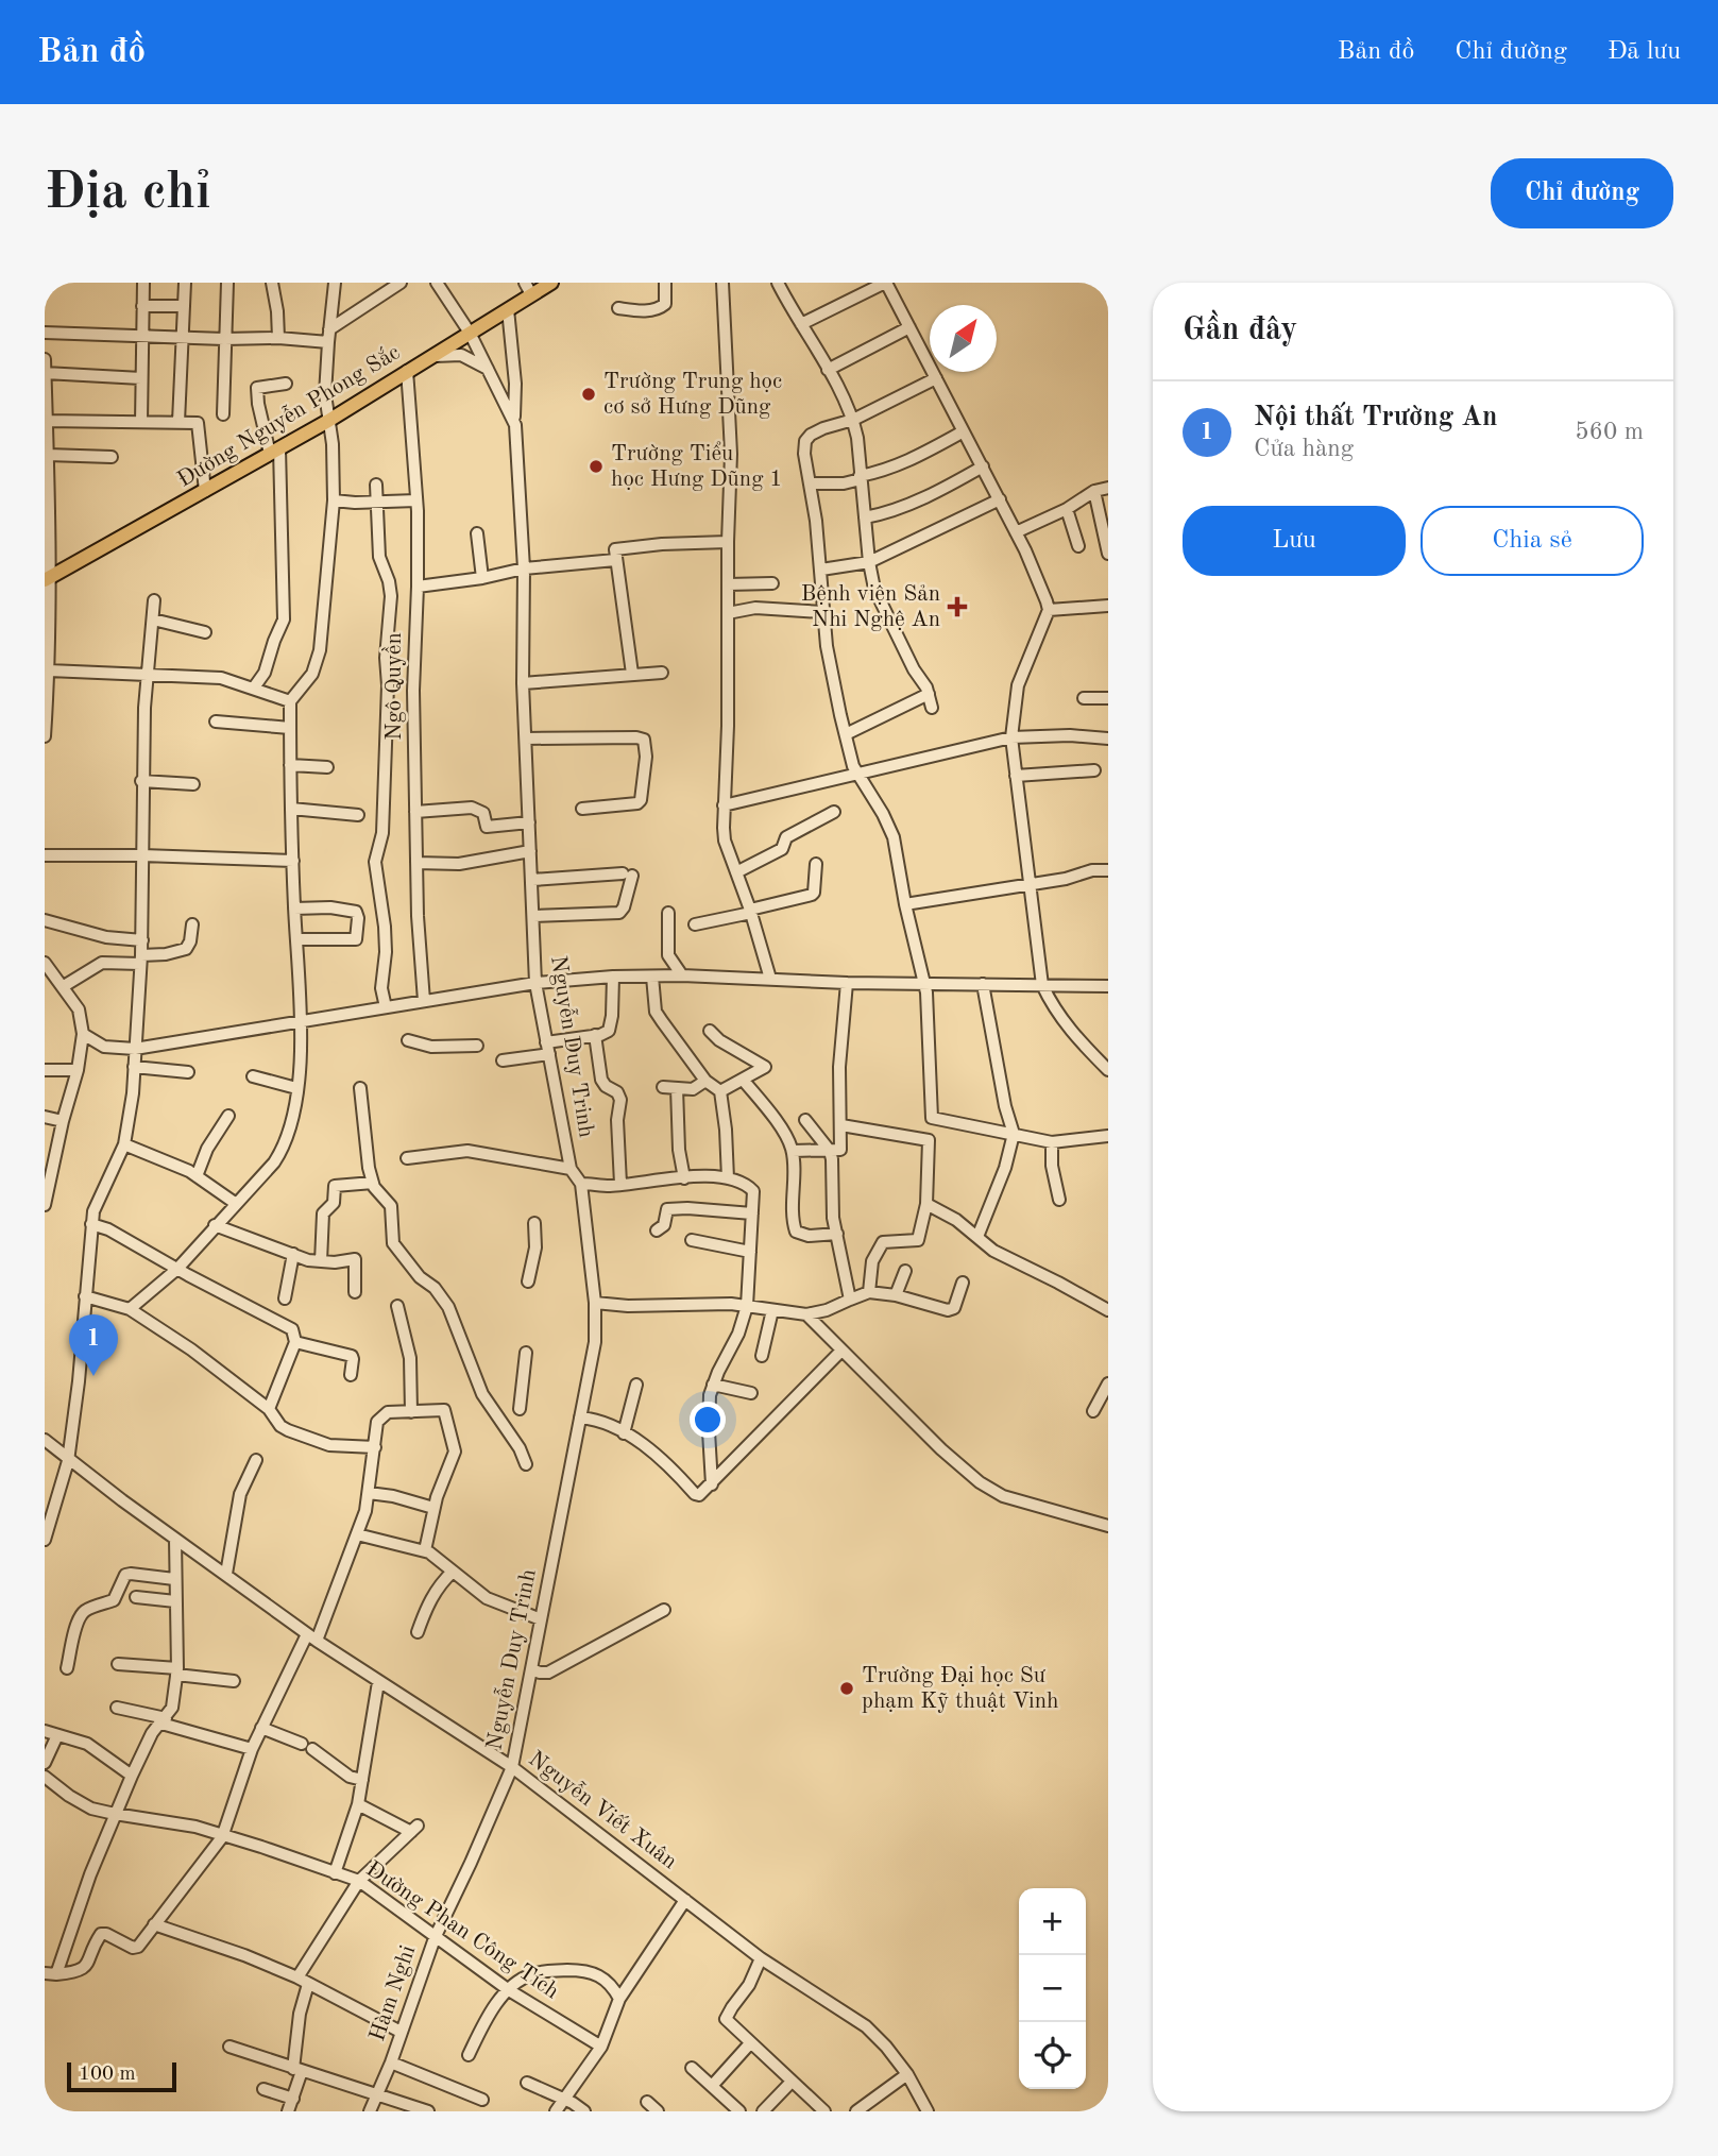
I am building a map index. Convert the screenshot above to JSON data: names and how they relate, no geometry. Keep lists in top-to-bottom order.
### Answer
{
  "streets": {
    "main road": ["Đường Nguyễn Phong Sắc"],
    "street": [
      "Ngô Quyền",
      "Nguyễn Duy Trinh",
      "Nguyễn Viết Xuân",
      "Đường Phan Công Tích",
      "Hàm Nghi"
    ]
  },
  "crossings": [
    ["Đường Nguyễn Phong Sắc", "Ngô Quyền"],
    ["Đường Nguyễn Phong Sắc", "Nguyễn Duy Trinh"],
    ["Nguyễn Duy Trinh", "Nguyễn Viết Xuân"],
    ["Nguyễn Duy Trinh", "Hàm Nghi"],
    ["Nguyễn Viết Xuân", "Hàm Nghi"],
    ["Đường Phan Công Tích", "Hàm Nghi"]
  ],
  "places": {
    "other": ["Trường Trung học cơ sở Hưng Dũng", "Trường Tiểu học Hưng Dũng 1", "Trường Đại học Sư phạm Kỹ thuật Vinh"],
    "health": ["Bệnh viện Sản Nhi Nghệ An"]
  },
  "scale_bar": "100 m",
  "north": "top right",
  "page": {
    "header": "Bản đồ",
    "nav": ["Bản đồ", "Chỉ đường", "Đã lưu"],
    "buttons": [
      "Chỉ đường",
      ["Lưu", "Chia sẻ"]
    ],
    "title": "Địa chỉ",
    "heading": "Gần đây",
    "list": [
      {
        "mark": "1",
        "name": "Nội thất Trường An",
        "note": "Cửa hàng",
        "value": "560 m"
      }
    ],
    "pins": "1",
    "map_buttons": ["+", "−"],
    "scale": "100 m"
  }
}
